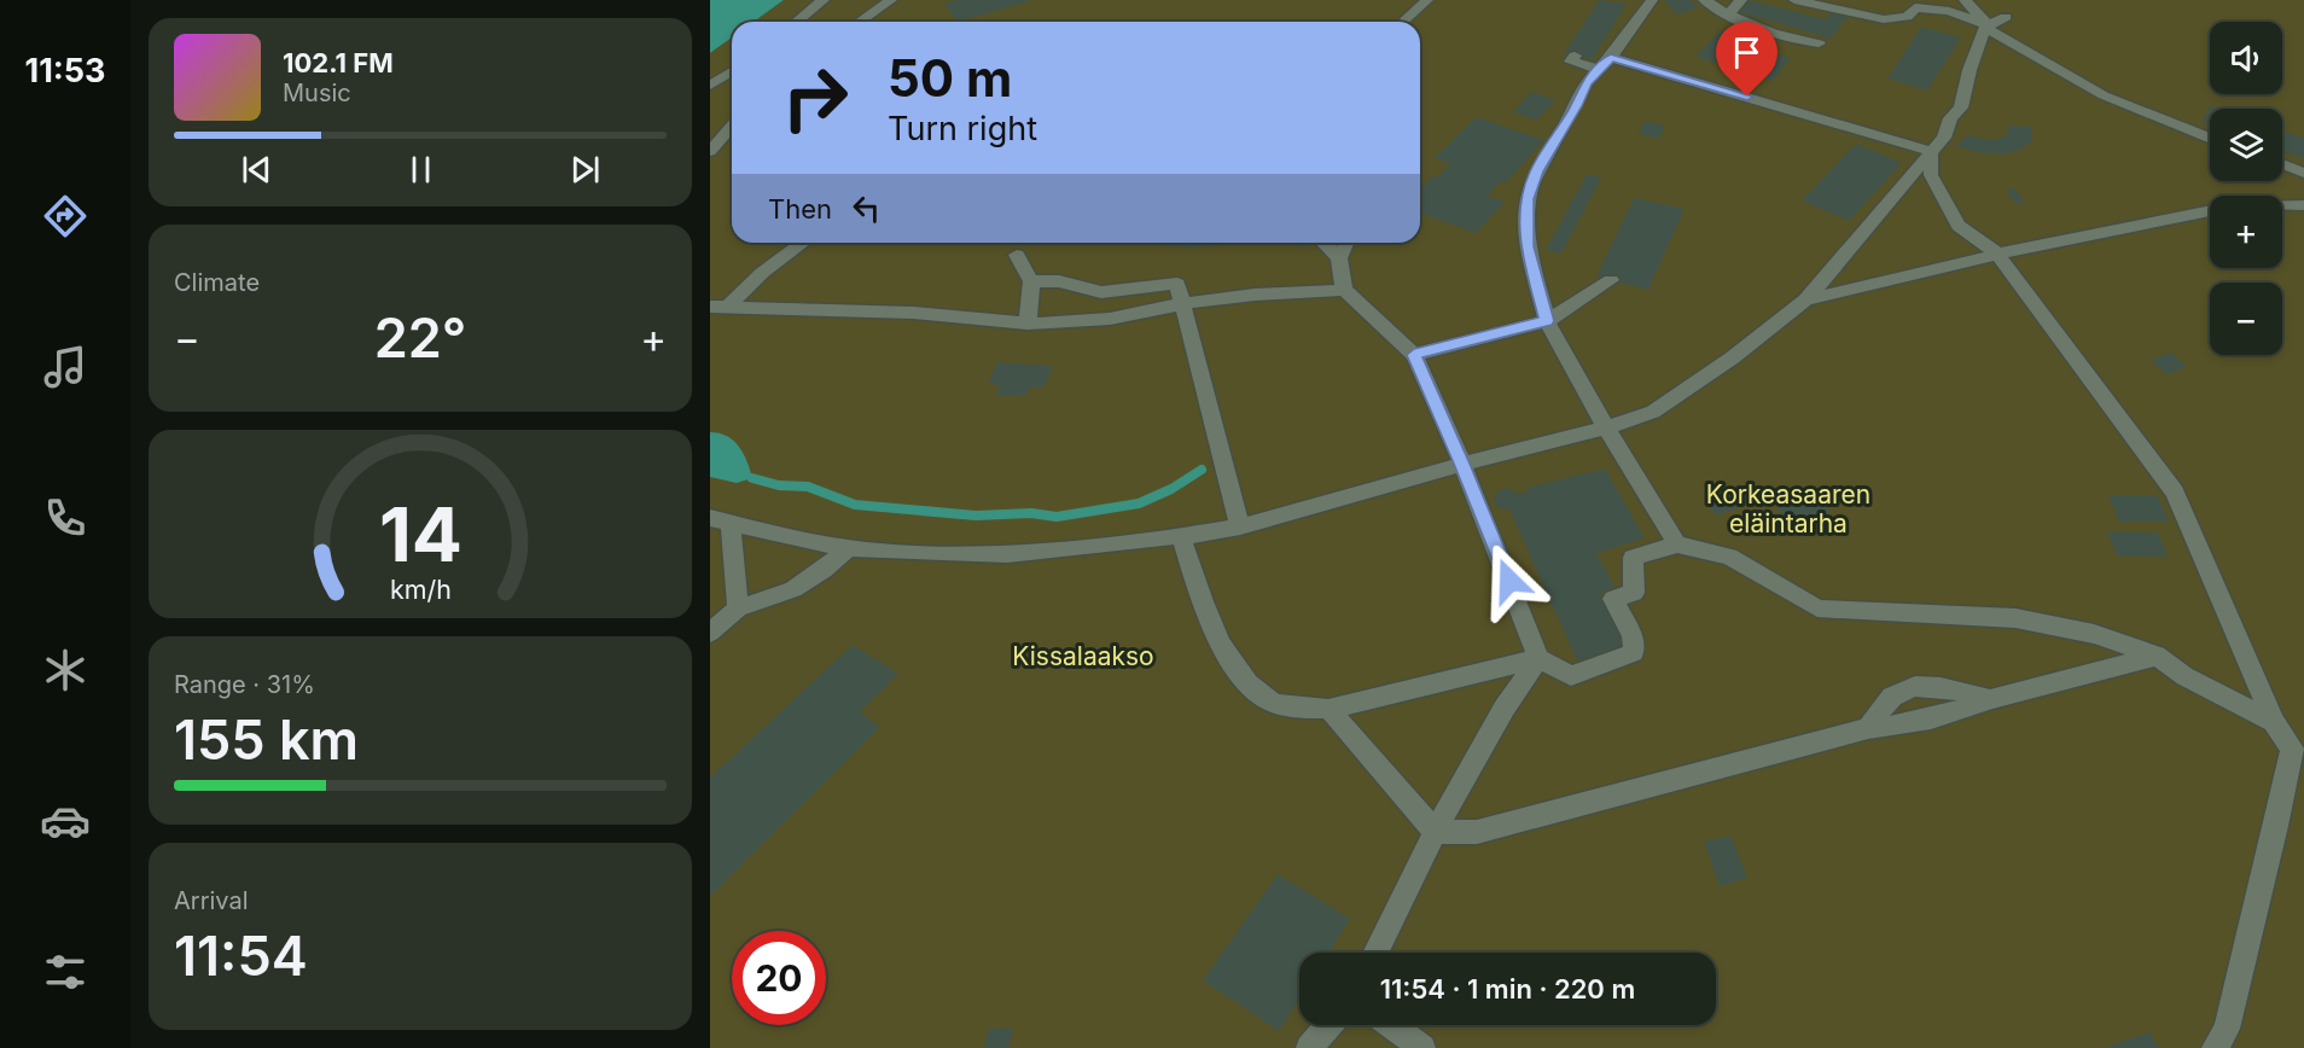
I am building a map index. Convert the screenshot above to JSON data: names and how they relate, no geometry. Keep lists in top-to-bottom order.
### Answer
{
  "parks": ["Korkeasaaren eläintarha", "Kissalaakso"],
  "page": {
    "tabs": "11:53",
    "map_buttons": ["+", "−"],
    "turn": ["50 m", "Turn right"],
    "song": ["102.1 FM", "Music"],
    "then": "Then",
    "tile": [
      "Climate",
      ["Range · 31%", "155 km"],
      ["Arrival", "11:54"]
    ],
    "heat": ["−", "22°", "+"],
    "limit": "20",
    "trip": "11:54 · 1 min · 220 m",
    "gauge": ["14", "km/h"]
  }
}
